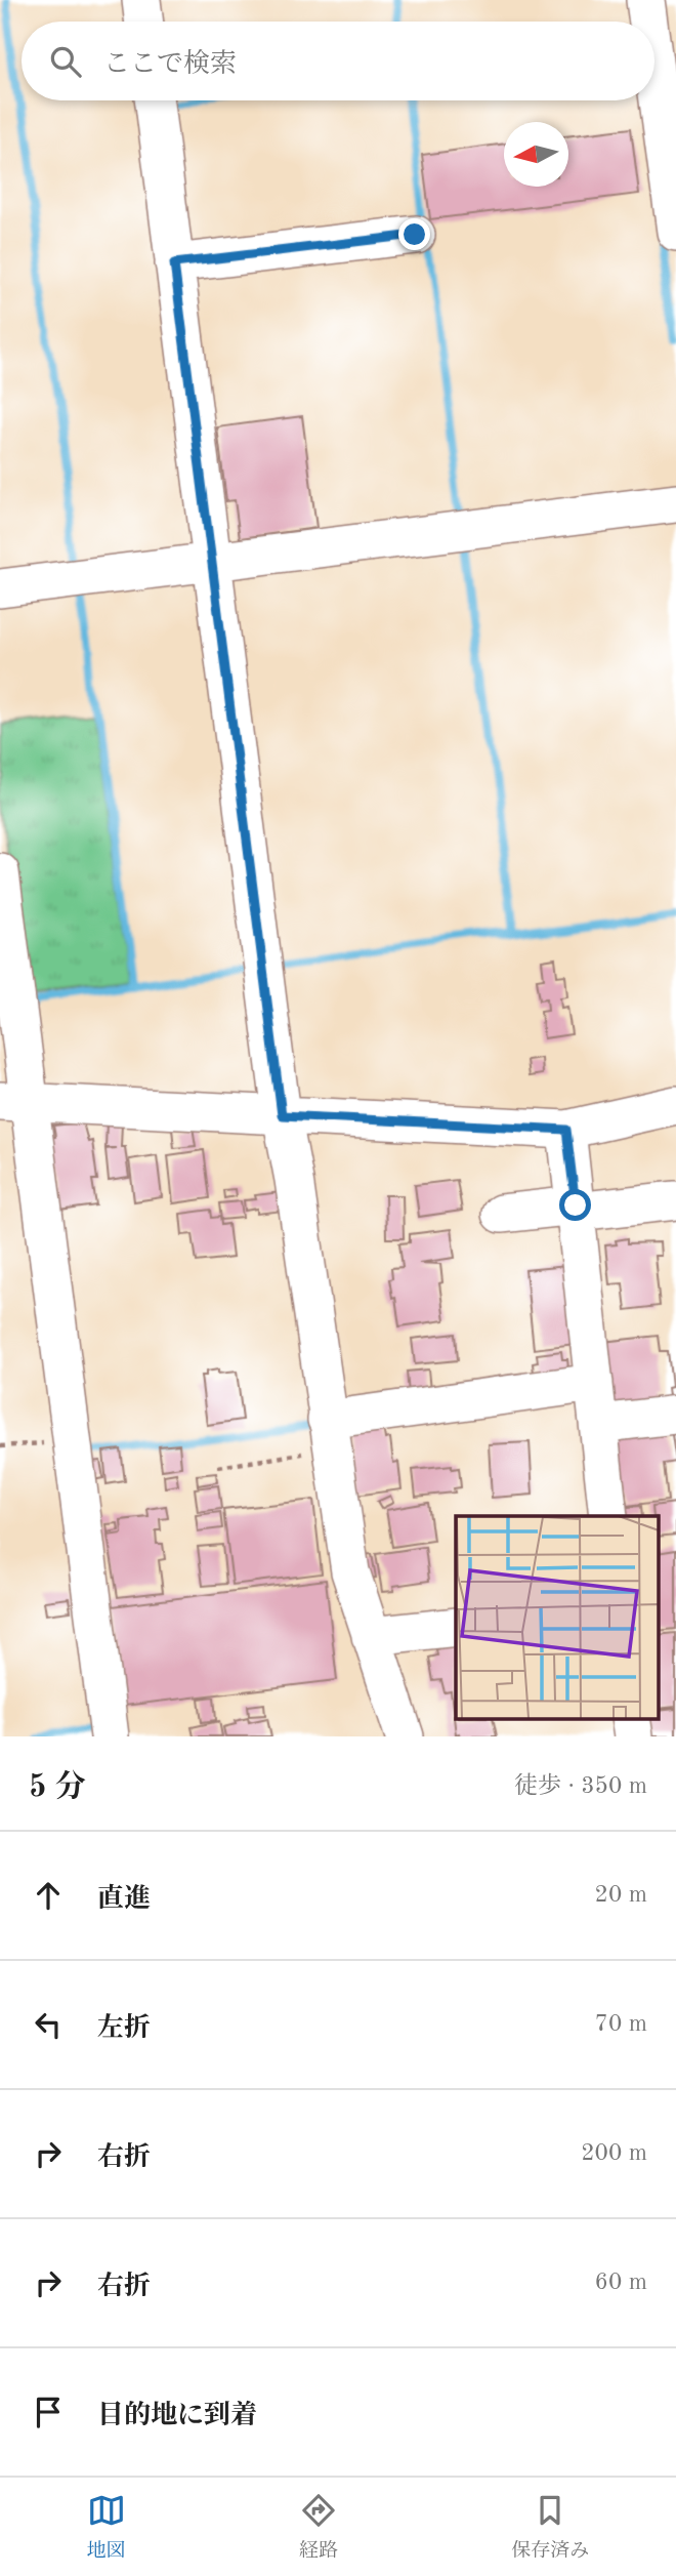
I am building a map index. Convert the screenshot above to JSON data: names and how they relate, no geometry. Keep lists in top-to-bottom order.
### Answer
{
  "north": "left",
  "page": {
    "search": "ここで検索",
    "heading": ["5 分", "徒歩 · 350 m"],
    "list": [
      ["直進", "20 m"],
      ["左折", "70 m"],
      ["右折", "200 m"],
      ["右折", "60 m"],
      "目的地に到着"
    ],
    "nav": ["地図", "経路", "保存済み"]
  }
}
